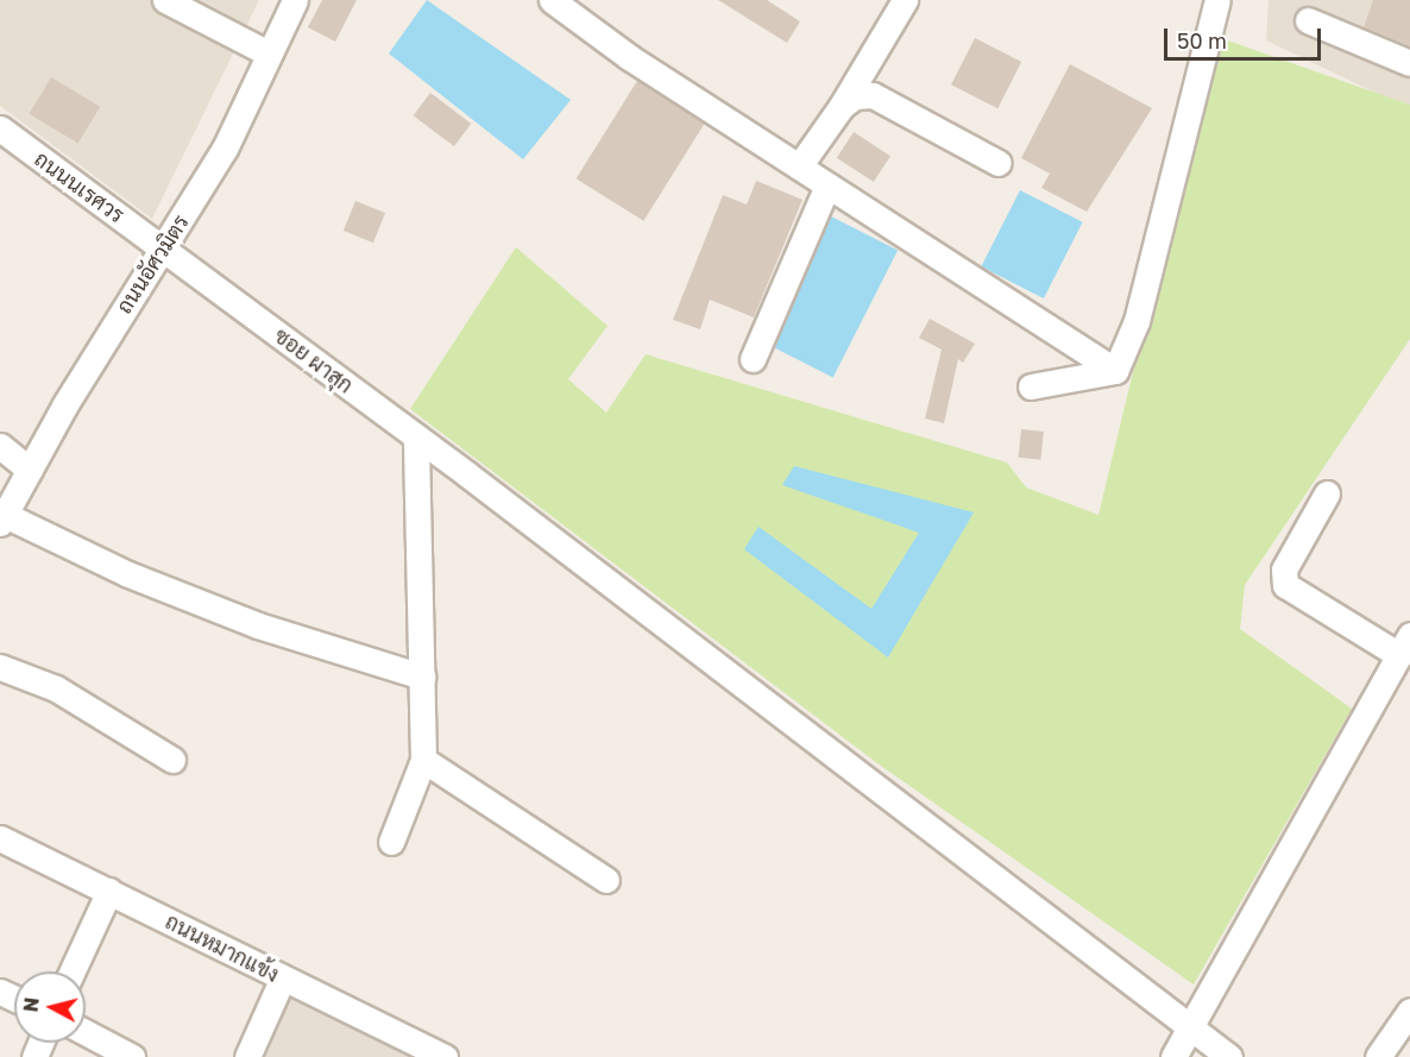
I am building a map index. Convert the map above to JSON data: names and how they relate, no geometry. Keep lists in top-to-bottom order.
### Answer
{
  "streets": {
    "street": [
      "ถนนนเรศวร",
      "ถนนอัศวมิตร",
      "ซอย ผาสุก",
      "ถนนหมากแข้ง"
    ]
  },
  "crossings": [
    ["ถนนนเรศวร", "ถนนอัศวมิตร"],
    ["ถนนนเรศวร", "ซอย ผาสุก"],
    ["ถนนอัศวมิตร", "ซอย ผาสุก"]
  ],
  "scale_bar": "50 m",
  "north": "left"
}
